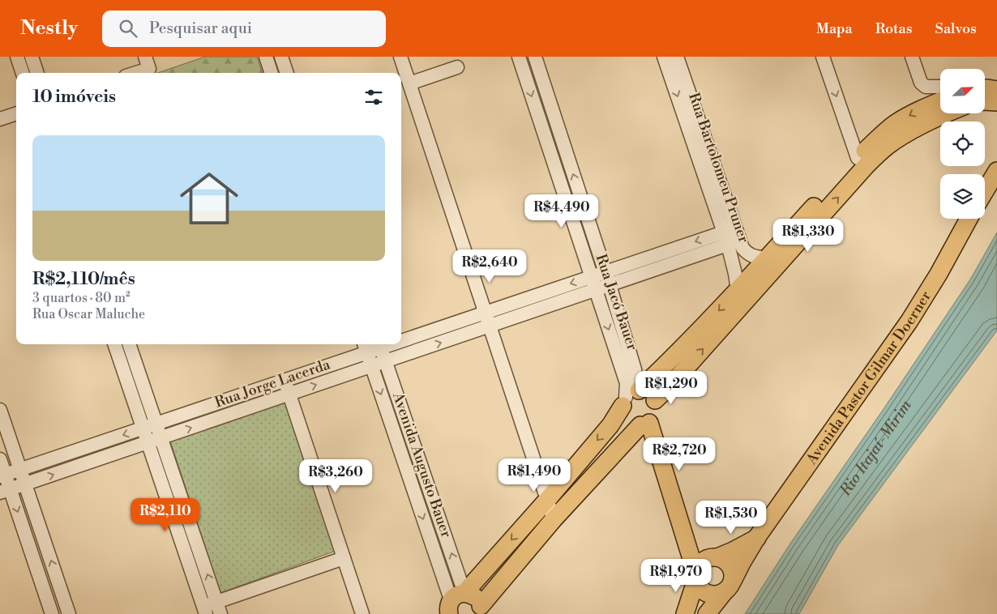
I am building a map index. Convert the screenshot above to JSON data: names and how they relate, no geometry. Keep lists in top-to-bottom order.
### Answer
{
  "streets": {
    "main road": ["Avenida Pastor Gilmar Doerner"],
    "street": [
      "Rua Bartolomeu Pruner",
      "Rua Jacó Bauer",
      "Rua Jorge Lacerda",
      "Avenida Augusto Bauer"
    ]
  },
  "crossings": [
    ["Rua Bartolomeu Pruner", "Rua Jorge Lacerda"],
    ["Rua Jacó Bauer", "Rua Jorge Lacerda"],
    ["Rua Jorge Lacerda", "Avenida Augusto Bauer"]
  ],
  "water": ["Rio Itajaí-Mirim"],
  "north": "top right",
  "page": {
    "header": "Nestly",
    "search": "Pesquisar aqui",
    "nav": ["Mapa", "Rotas", "Salvos"],
    "heading": "10 imóveis",
    "list": [
      {
        "name": "R$2,110/mês",
        "note": "3 quartos · 80 m² · Rua Oscar Maluche"
      }
    ],
    "price": [
      "R$4,490",
      "R$1,330",
      "R$2,640",
      "R$1,290",
      "R$2,720",
      "R$1,490",
      "R$3,260",
      "R$2,110",
      "R$1,530",
      "R$1,970"
    ]
  }
}
